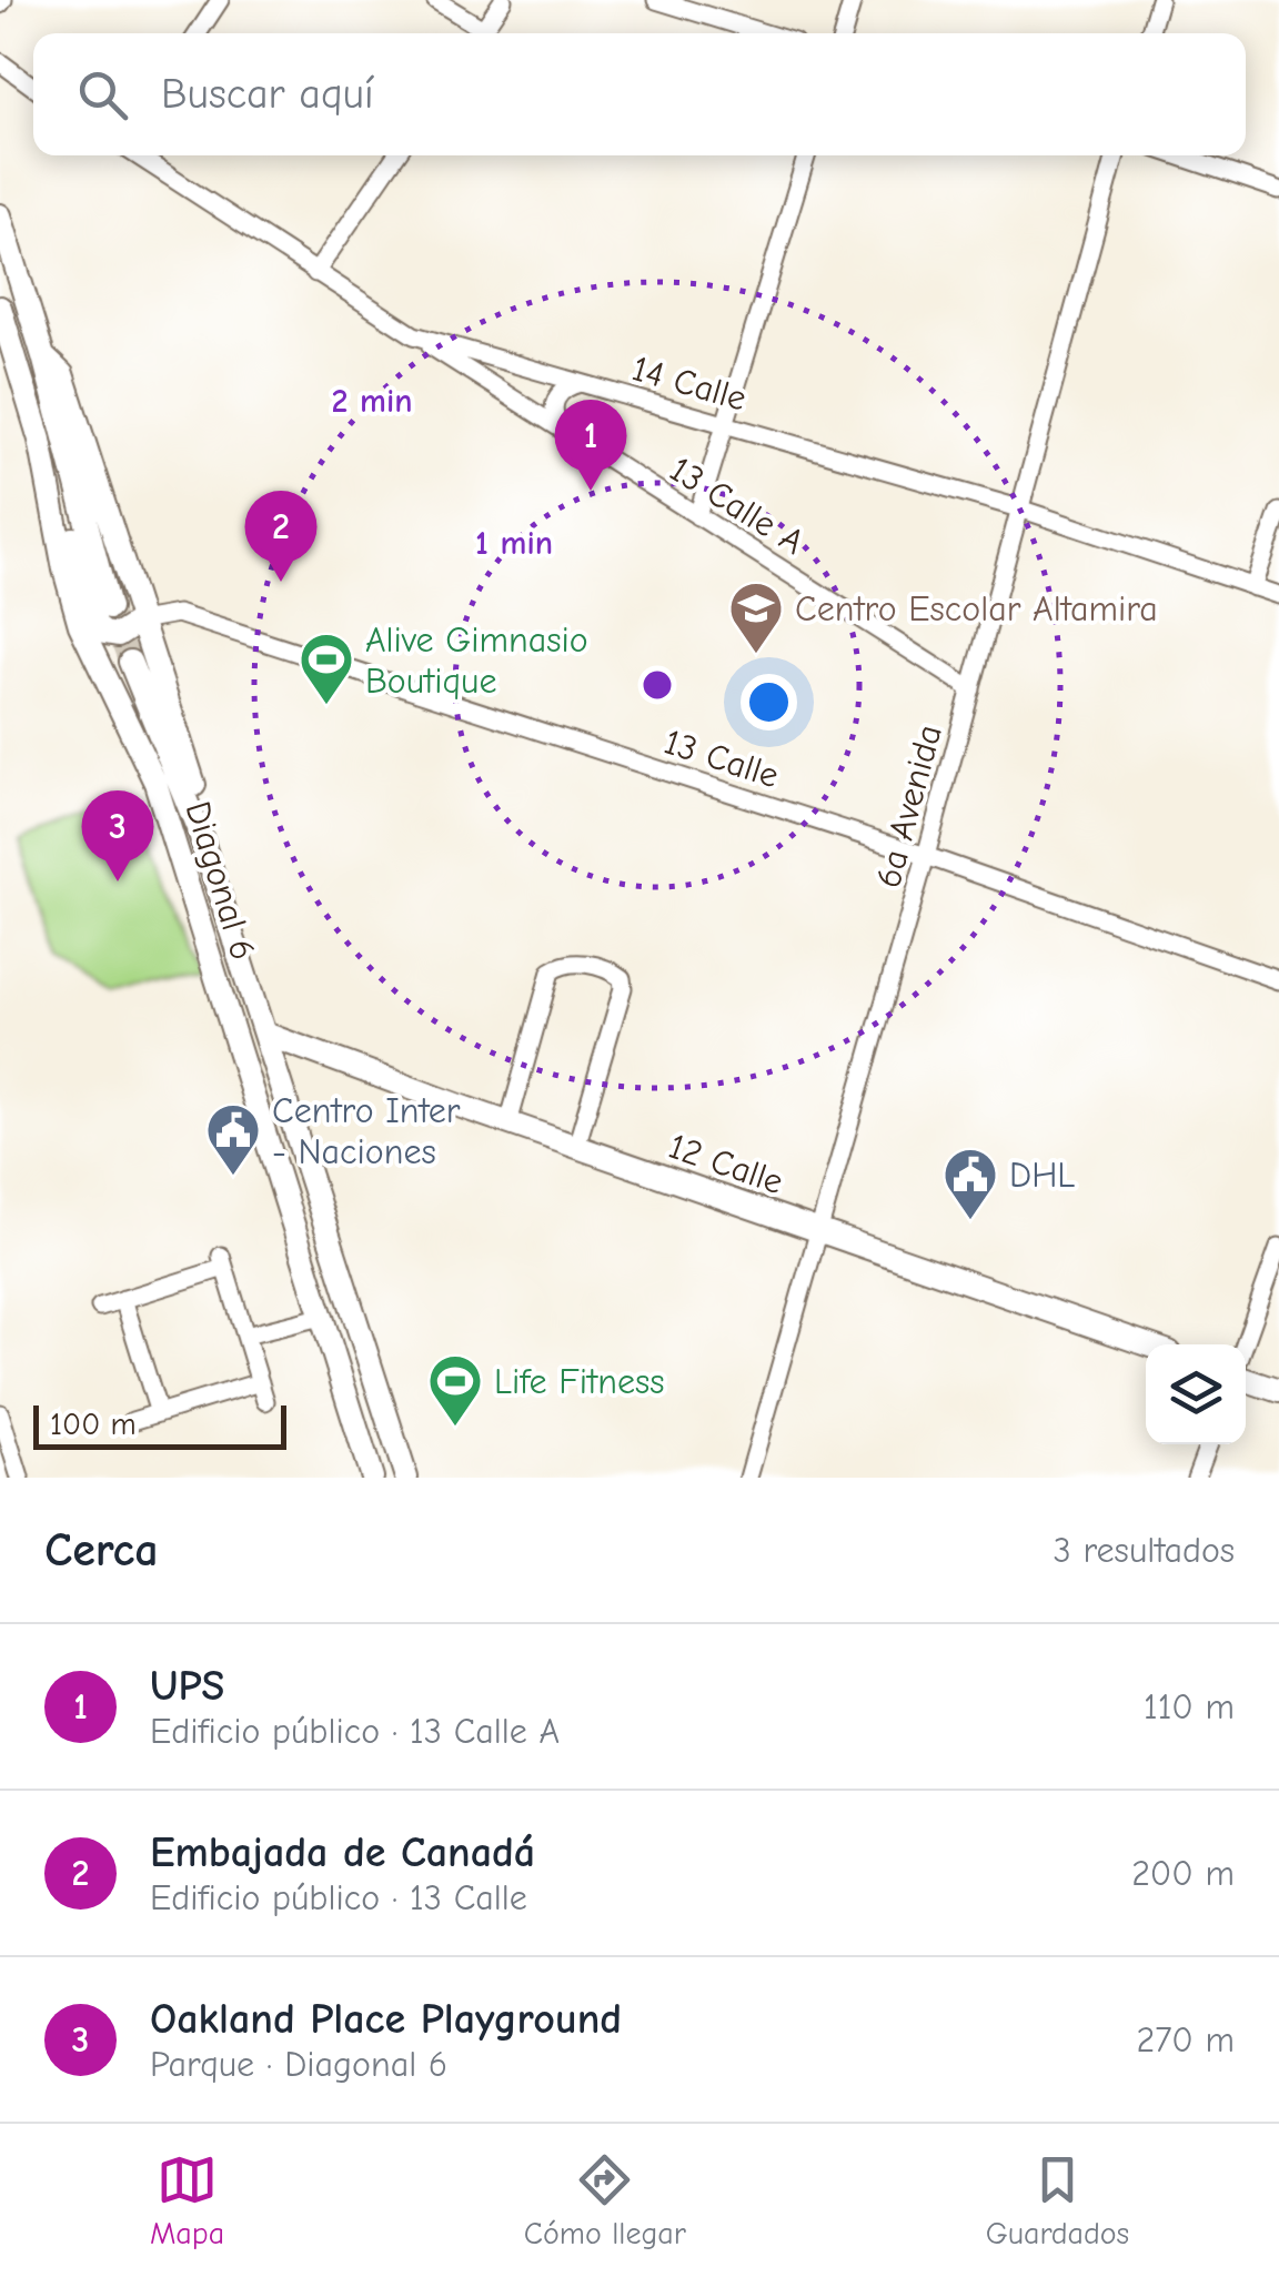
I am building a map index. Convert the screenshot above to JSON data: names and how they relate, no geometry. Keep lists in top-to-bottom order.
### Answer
{
  "streets": {
    "main road": ["Diagonal 6", "12 Calle"],
    "street": [
      "14 Calle",
      "13 Calle A",
      "13 Calle",
      "6a Avenida"
    ]
  },
  "crossings": [
    ["14 Calle", "13 Calle A"],
    ["14 Calle", "6a Avenida"],
    ["13 Calle A", "6a Avenida"],
    ["13 Calle", "6a Avenida"],
    ["6a Avenida", "12 Calle"],
    ["Diagonal 6", "12 Calle"]
  ],
  "places": {
    "school or university": ["Centro Escolar Altamira"],
    "sports": ["Alive Gimnasio Boutique", "Life Fitness"],
    "public building": ["Centro Inter - Naciones", "DHL"]
  },
  "scale_bar": "100 m",
  "page": {
    "search": "Buscar aquí",
    "pins": ["1", "2", "3"],
    "scale": "100 m",
    "heading": ["Cerca", "3 resultados"],
    "list": [
      {
        "mark": "1",
        "name": "UPS",
        "note": "Edificio público · 13 Calle A",
        "value": "110 m"
      },
      {
        "mark": "2",
        "name": "Embajada de Canadá",
        "note": "Edificio público · 13 Calle",
        "value": "200 m"
      },
      {
        "mark": "3",
        "name": "Oakland Place Playground",
        "note": "Parque · Diagonal 6",
        "value": "270 m"
      }
    ],
    "nav": ["Mapa", "Cómo llegar", "Guardados"]
  },
  "rings": ["2 min", "1 min"]
}
